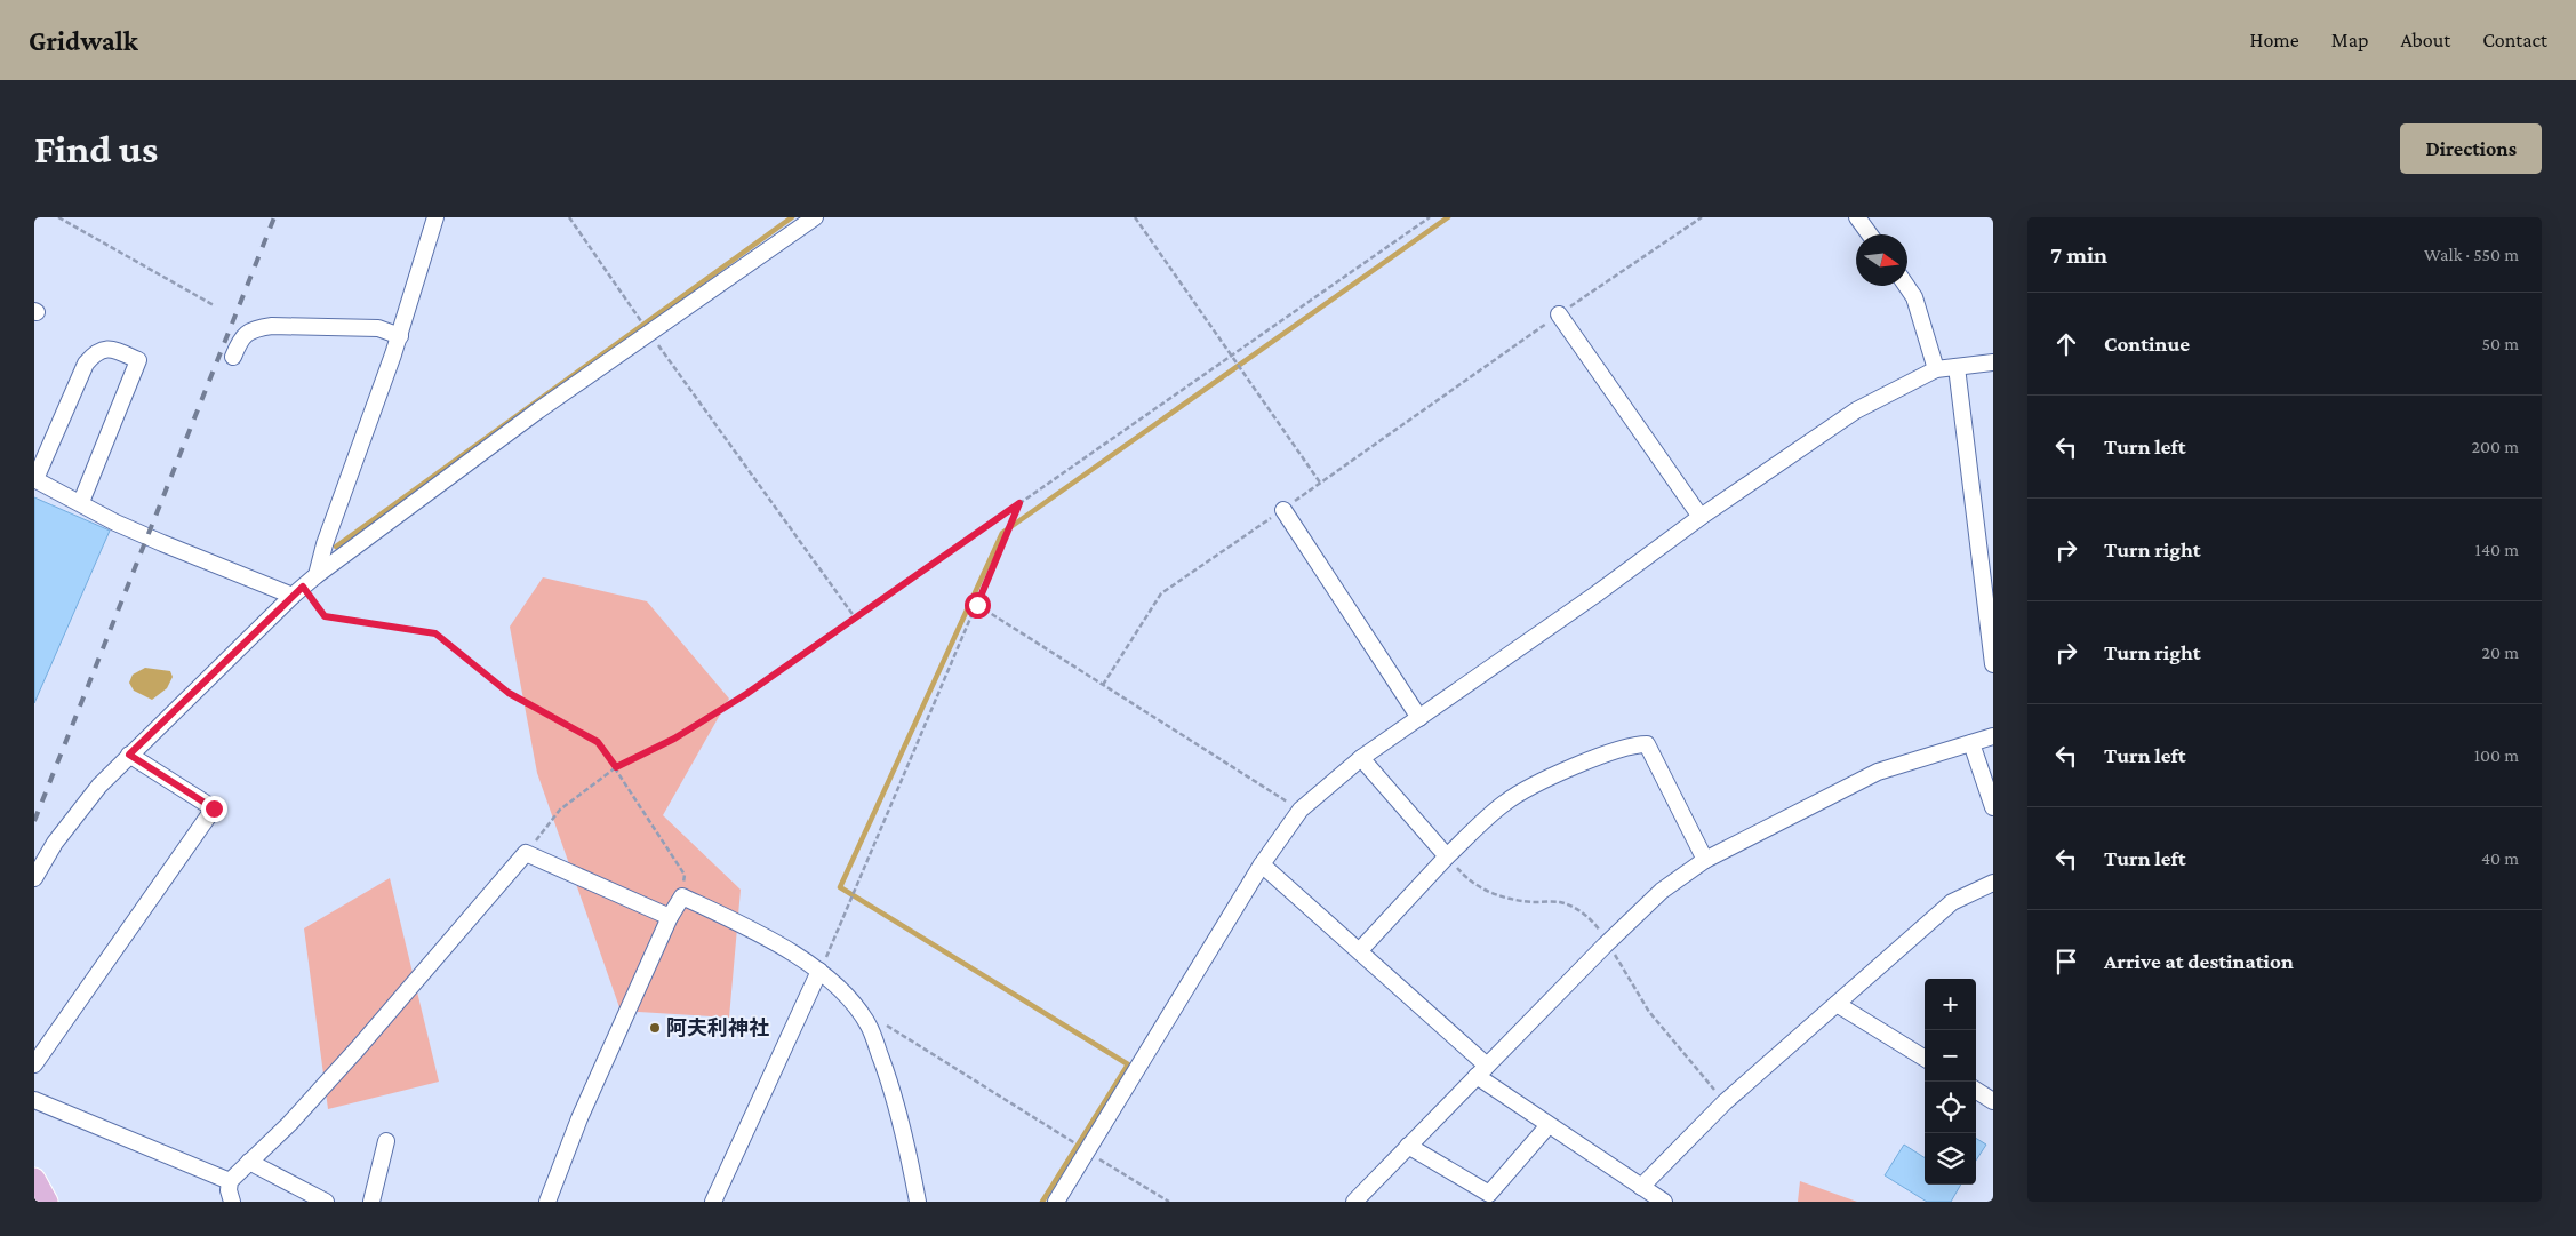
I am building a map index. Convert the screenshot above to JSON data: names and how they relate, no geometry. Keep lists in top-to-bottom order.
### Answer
{
  "places": ["阿夫利神社"],
  "north": "right",
  "page": {
    "header": "Gridwalk",
    "nav": [
      "Home",
      "Map",
      "About",
      "Contact"
    ],
    "buttons": "Directions",
    "title": "Find us",
    "heading": ["7 min", "Walk · 550 m"],
    "list": [
      ["Continue", "50 m"],
      ["Turn left", "200 m"],
      ["Turn right", "140 m"],
      ["Turn right", "20 m"],
      ["Turn left", "100 m"],
      ["Turn left", "40 m"],
      "Arrive at destination"
    ],
    "map_buttons": ["+", "−"]
  }
}
